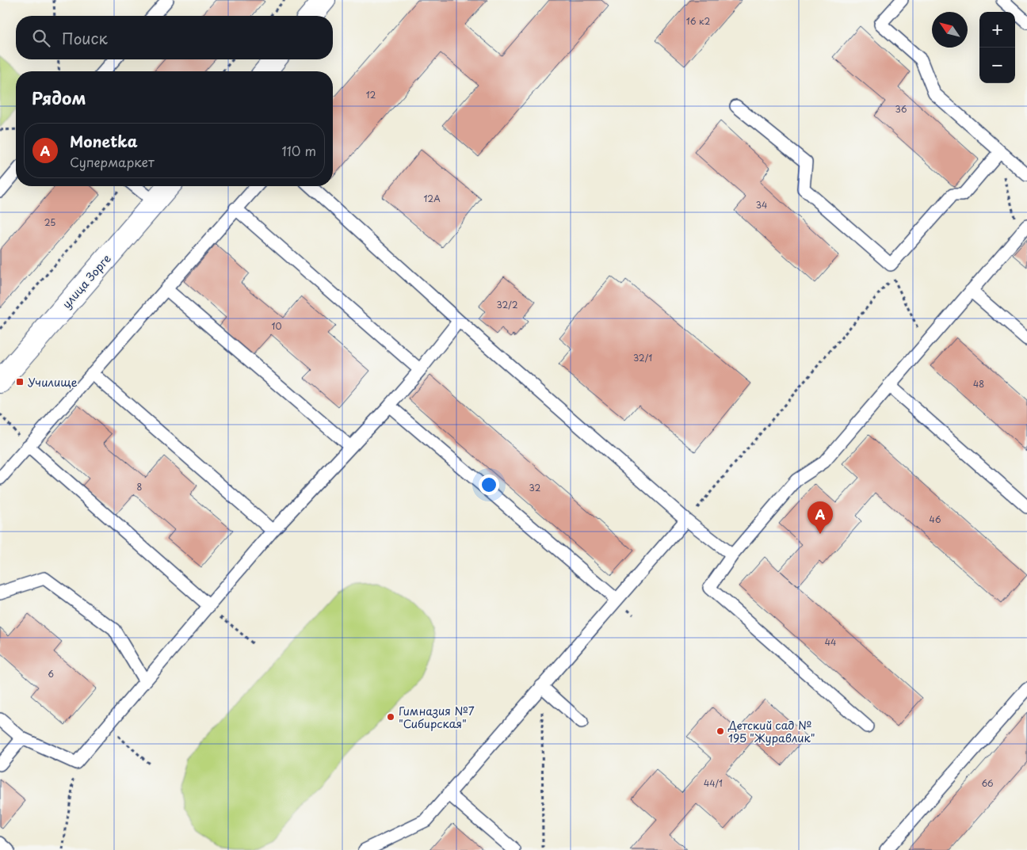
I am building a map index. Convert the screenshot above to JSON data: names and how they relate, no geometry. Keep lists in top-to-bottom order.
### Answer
{
  "streets": {
    "street": ["улица Зорге"]
  },
  "places": {
    "transit": ["Училище"],
    "other": ["Гимназия №7 \"Сибирская\"", "Детский сад № 195 \"Журавлик\""]
  },
  "house_numbers": [
    "16 к2",
    "12",
    "36",
    "12А",
    "34",
    "25",
    "32/2",
    "10",
    "32/1",
    "48",
    "8",
    "32",
    "46",
    "44",
    "6",
    "44/1",
    "66"
  ],
  "north": "top left",
  "page": {
    "map_buttons": ["+", "−"],
    "search": "Поиск",
    "heading": "Рядом",
    "list": [
      {
        "mark": "A",
        "name": "Monetka",
        "note": "Супермаркет",
        "value": "110 m"
      }
    ],
    "pins": "A"
  }
}
